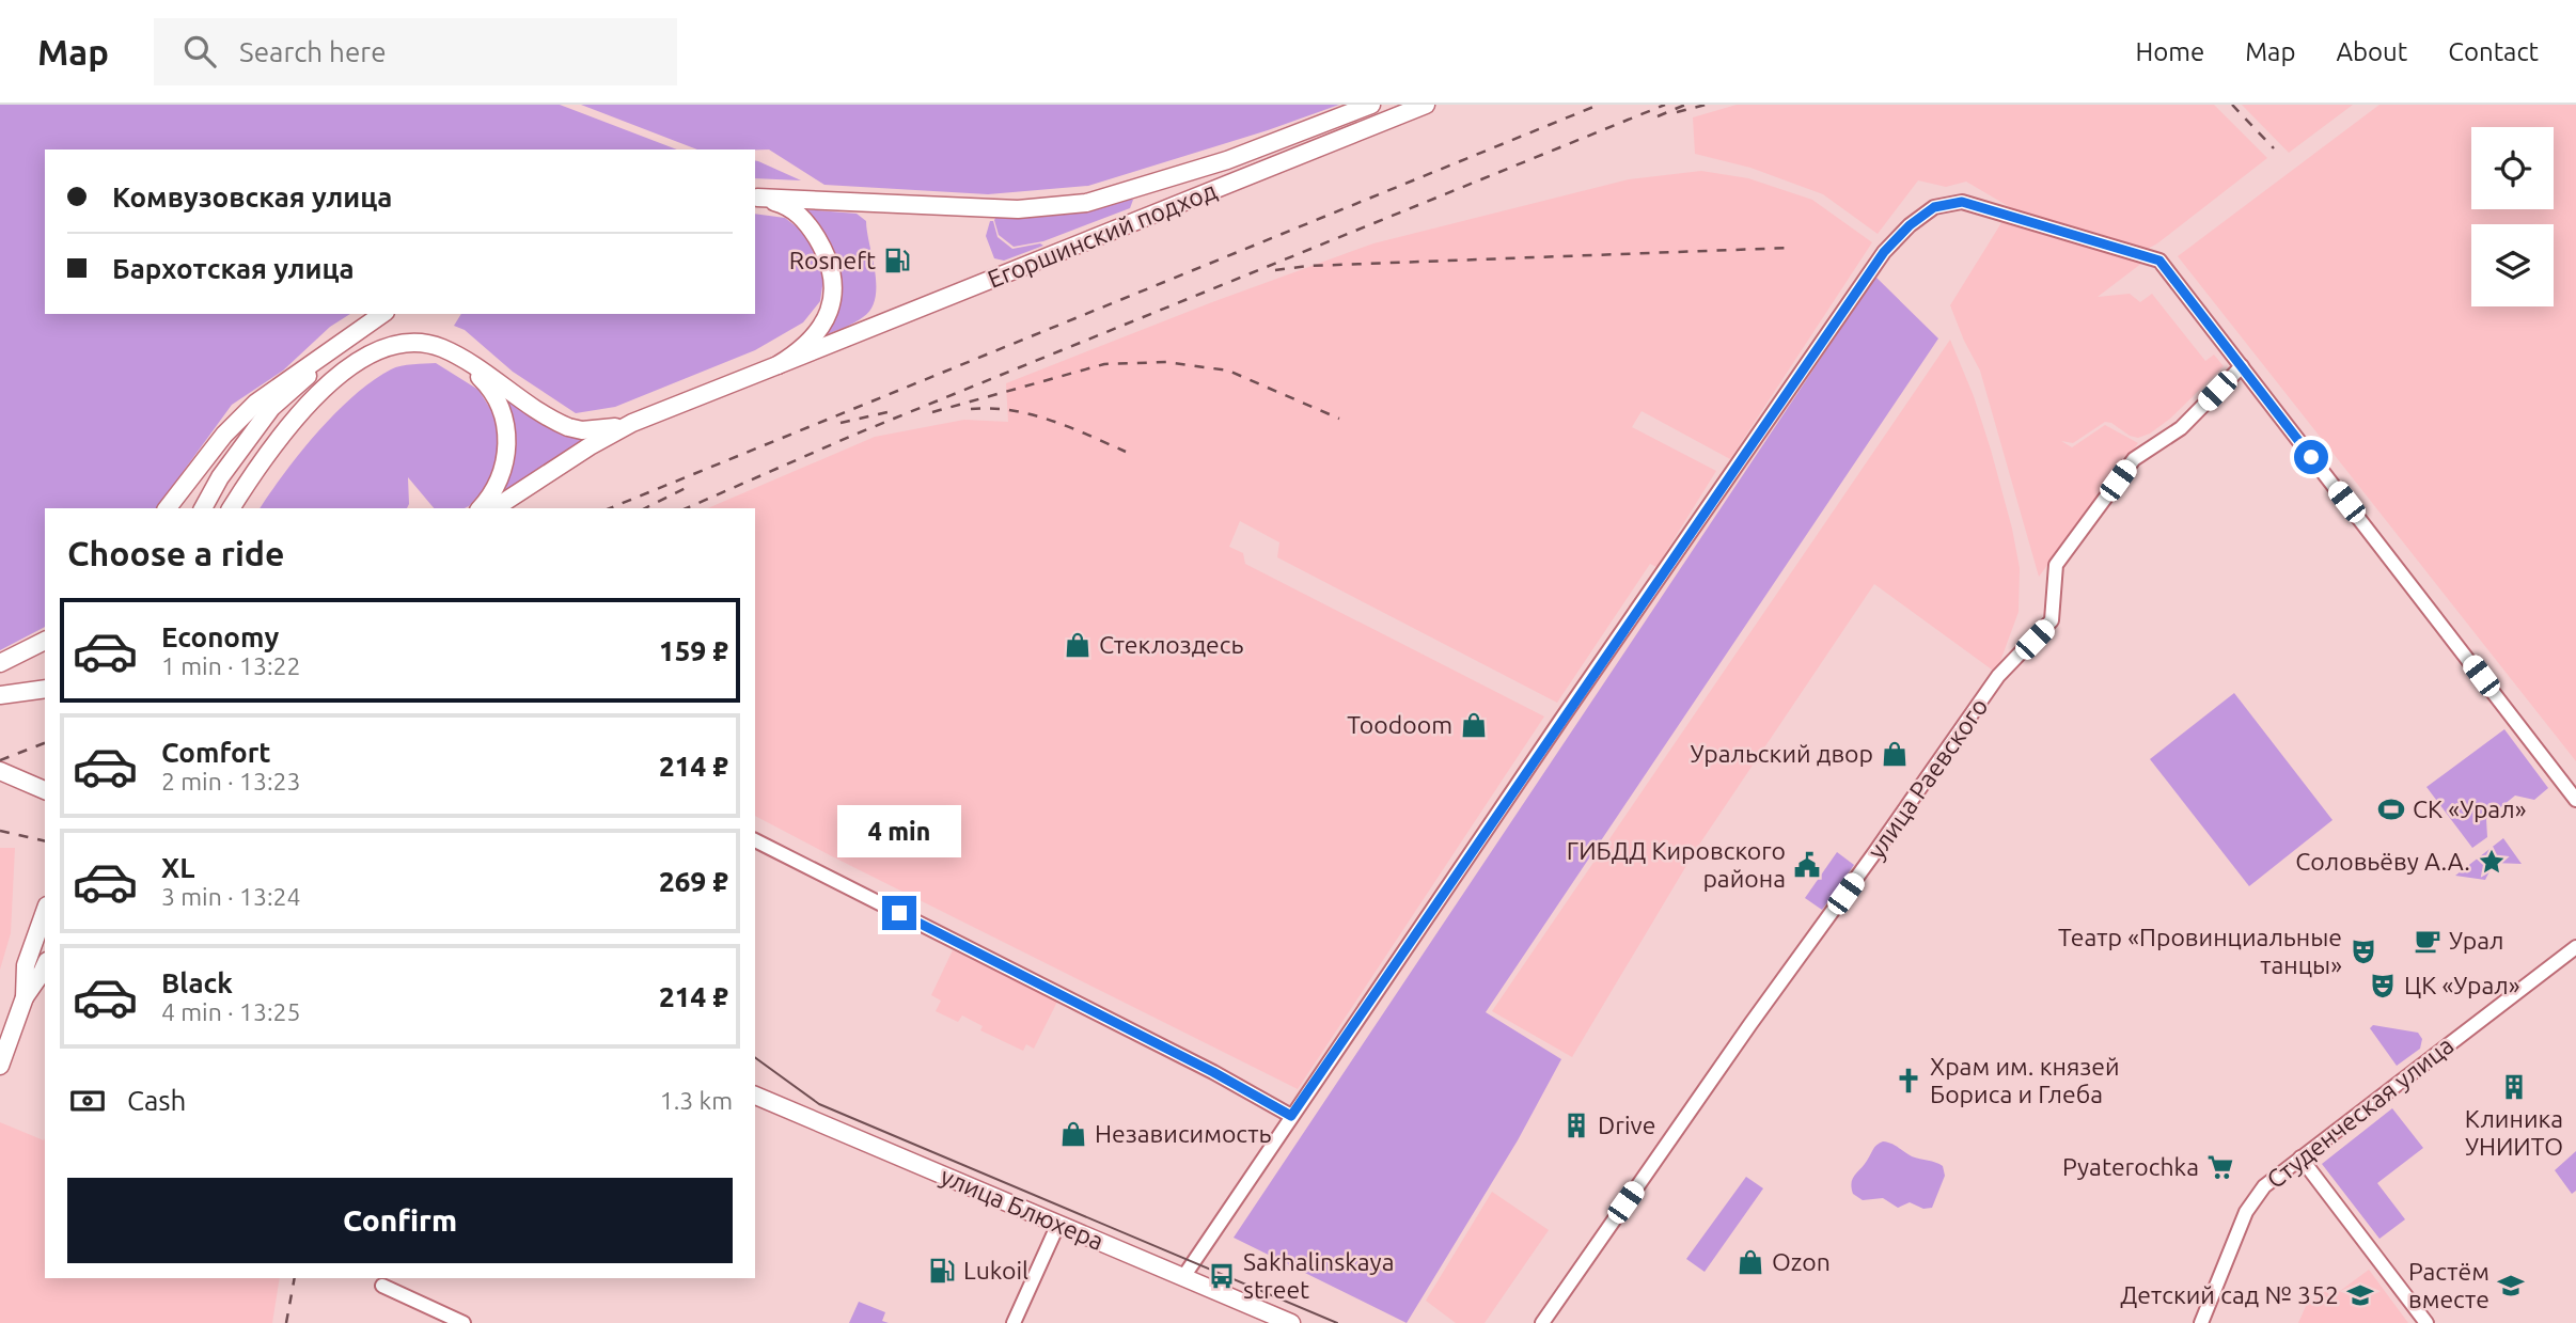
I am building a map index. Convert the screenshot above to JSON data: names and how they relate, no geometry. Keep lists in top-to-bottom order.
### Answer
{
  "streets": {
    "main road": ["Егоршинский подход", "улица Блюхера"],
    "street": ["улица Раевского", "Студенческая улица"]
  },
  "places": {
    "fuel station": ["Rosneft", "Lukoil"],
    "shop": [
      "Стеклоздесь",
      "Toodoom",
      "Уральский двор",
      "Независимость",
      "Ozon"
    ],
    "sports": ["СК «Урал»"],
    "place": ["Соловьёву А.А."],
    "public building": ["ГИБДД Кировского района"],
    "cafe": ["Урал"],
    "theatre": ["Театр «Провинциальные танцы»", "ЦК «Урал»"],
    "church": ["Храм им. князей Бориса и Глеба"],
    "building": ["Клиника УНИИТО", "Drive"],
    "supermarket": ["Pyaterochka"],
    "bus stop": ["Sakhalinskaya street"],
    "school or university": ["Растём вместе", "Детский сад № 352"]
  },
  "page": {
    "header": "Map",
    "search": "Search here",
    "nav": [
      "Home",
      "Map",
      "About",
      "Contact"
    ],
    "banner": ["Комвузовская улица", "Бархотская улица"],
    "heading": "Choose a ride",
    "list": [
      {
        "name": "Economy",
        "note": "1 min · 13:22",
        "value": "159 ₽"
      },
      {
        "name": "Comfort",
        "note": "2 min · 13:23",
        "value": "214 ₽"
      },
      {
        "name": "XL",
        "note": "3 min · 13:24",
        "value": "269 ₽"
      },
      {
        "name": "Black",
        "note": "4 min · 13:25",
        "value": "214 ₽"
      }
    ],
    "bubble": "4 min",
    "pay": ["Cash", "1.3 km"],
    "buttons": "Confirm"
  }
}
